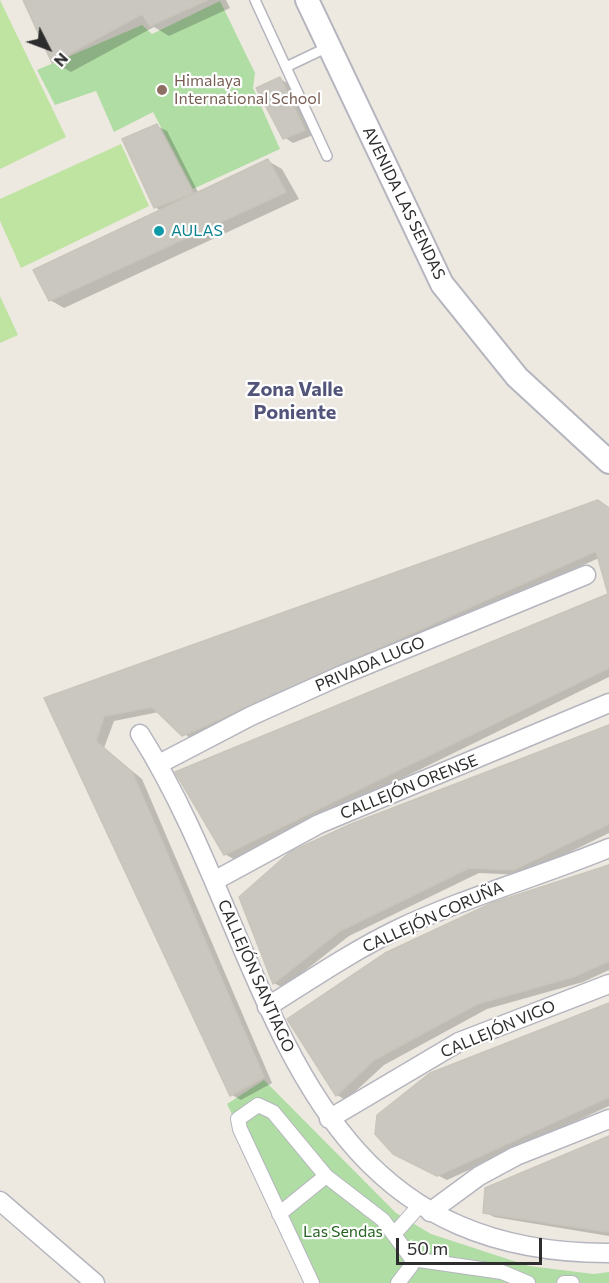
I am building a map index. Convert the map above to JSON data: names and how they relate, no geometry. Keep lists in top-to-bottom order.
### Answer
{
  "streets": {
    "street": [
      "AVENIDA LAS SENDAS",
      "PRIVADA LUGO",
      "CALLEJÓN ORENSE",
      "CALLEJÓN CORUÑA",
      "CALLEJÓN SANTIAGO",
      "CALLEJÓN VIGO"
    ]
  },
  "crossings": [
    ["PRIVADA LUGO", "CALLEJÓN SANTIAGO"],
    ["CALLEJÓN ORENSE", "CALLEJÓN SANTIAGO"],
    ["CALLEJÓN CORUÑA", "CALLEJÓN SANTIAGO"],
    ["CALLEJÓN SANTIAGO", "CALLEJÓN VIGO"]
  ],
  "districts": ["Zona Valle Poniente"],
  "parks": ["Las Sendas"],
  "places": ["Himalaya International School", "AULAS"],
  "scale_bar": "50 m",
  "north": "bottom right"
}
